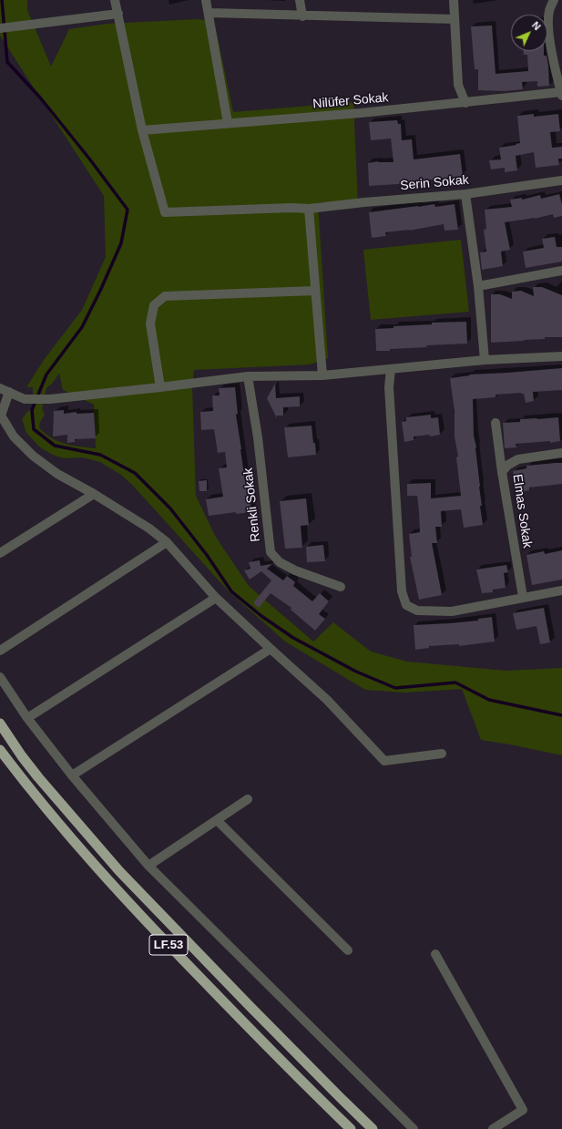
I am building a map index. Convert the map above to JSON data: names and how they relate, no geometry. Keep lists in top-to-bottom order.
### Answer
{
  "streets": {
    "highway": ["LF.53"],
    "street": [
      "Nilüfer Sokak",
      "Serin Sokak",
      "Renkli Sokak",
      "Elmas Sokak"
    ]
  },
  "crossings": [
    ["Nilüfer Sokak", "Serin Sokak"]
  ],
  "north": "top right"
}
